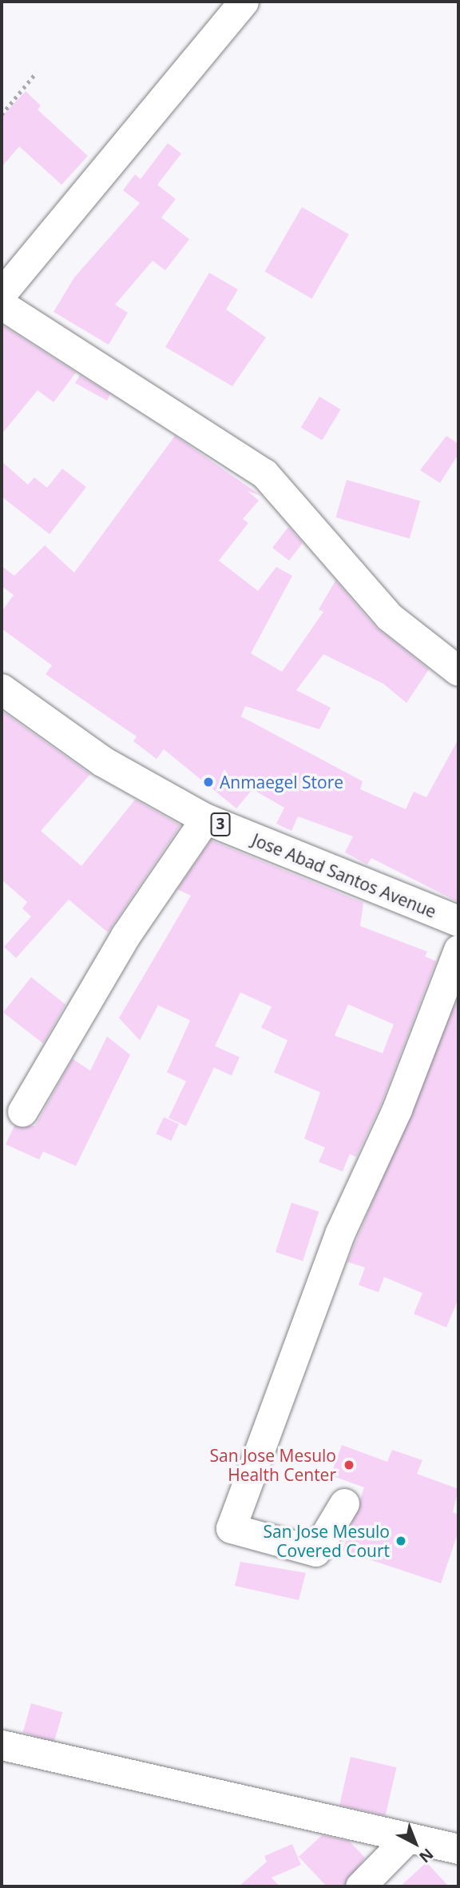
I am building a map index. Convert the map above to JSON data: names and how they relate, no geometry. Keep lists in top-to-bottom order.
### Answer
{
  "streets": {
    "highway": ["3", "Jose Abad Santos Avenue"]
  },
  "places": ["Anmaegel Store", "San Jose Mesulo Health Center", "San Jose Mesulo Covered Court"],
  "north": "bottom right"
}
